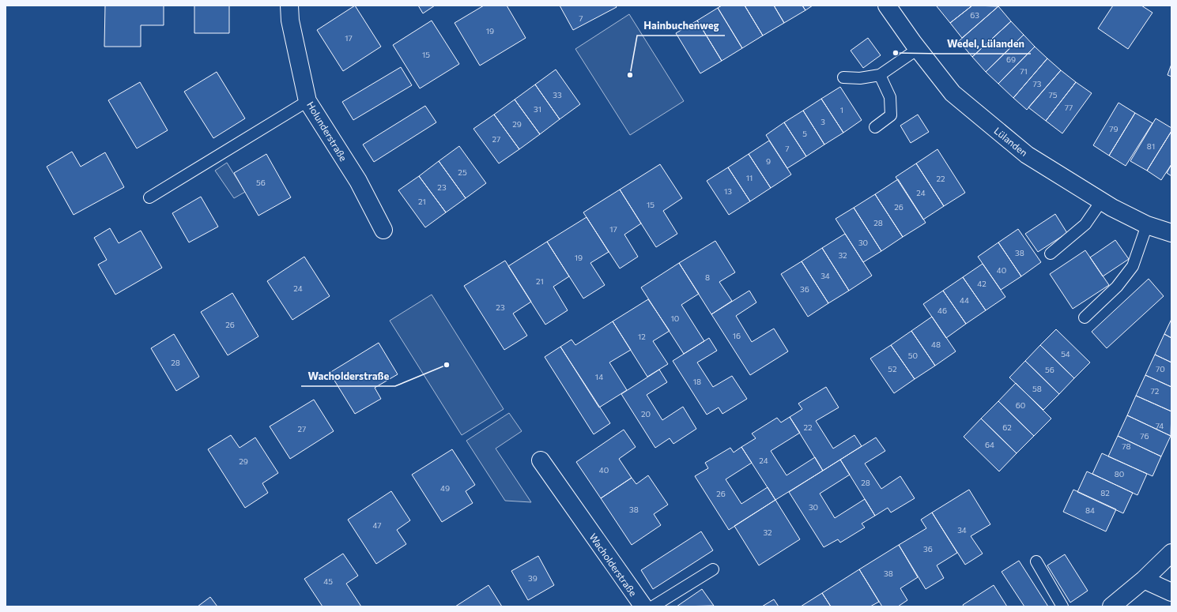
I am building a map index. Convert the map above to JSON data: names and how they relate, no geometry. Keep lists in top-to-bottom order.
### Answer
{
  "streets": {
    "street": ["Holunderstraße", "Lülanden", "Wacholderstraße"]
  },
  "places": ["Wedel, Lülanden", "Hainbuchenweg", "Wacholderstraße"],
  "house_numbers": [
    "63",
    "7",
    "19",
    "17",
    "15",
    "69",
    "71",
    "73",
    "33",
    "75",
    "77",
    "31",
    "1",
    "3",
    "29",
    "79",
    "5",
    "27",
    "81",
    "7",
    "9",
    "25",
    "11",
    "22",
    "56",
    "23",
    "13",
    "24",
    "21",
    "15",
    "26",
    "28",
    "17",
    "30",
    "38",
    "32",
    "19",
    "40",
    "34",
    "8",
    "21",
    "42",
    "24",
    "36",
    "44",
    "23",
    "46",
    "10",
    "26",
    "16",
    "12",
    "48",
    "54",
    "50",
    "28",
    "52",
    "70",
    "56",
    "14",
    "18",
    "58",
    "72",
    "60",
    "20",
    "74",
    "22",
    "62",
    "27",
    "76",
    "64",
    "78",
    "24",
    "29",
    "40",
    "80",
    "28",
    "49",
    "82",
    "26",
    "30",
    "38",
    "84",
    "47",
    "34",
    "32",
    "36",
    "38",
    "39",
    "45"
  ]
}
